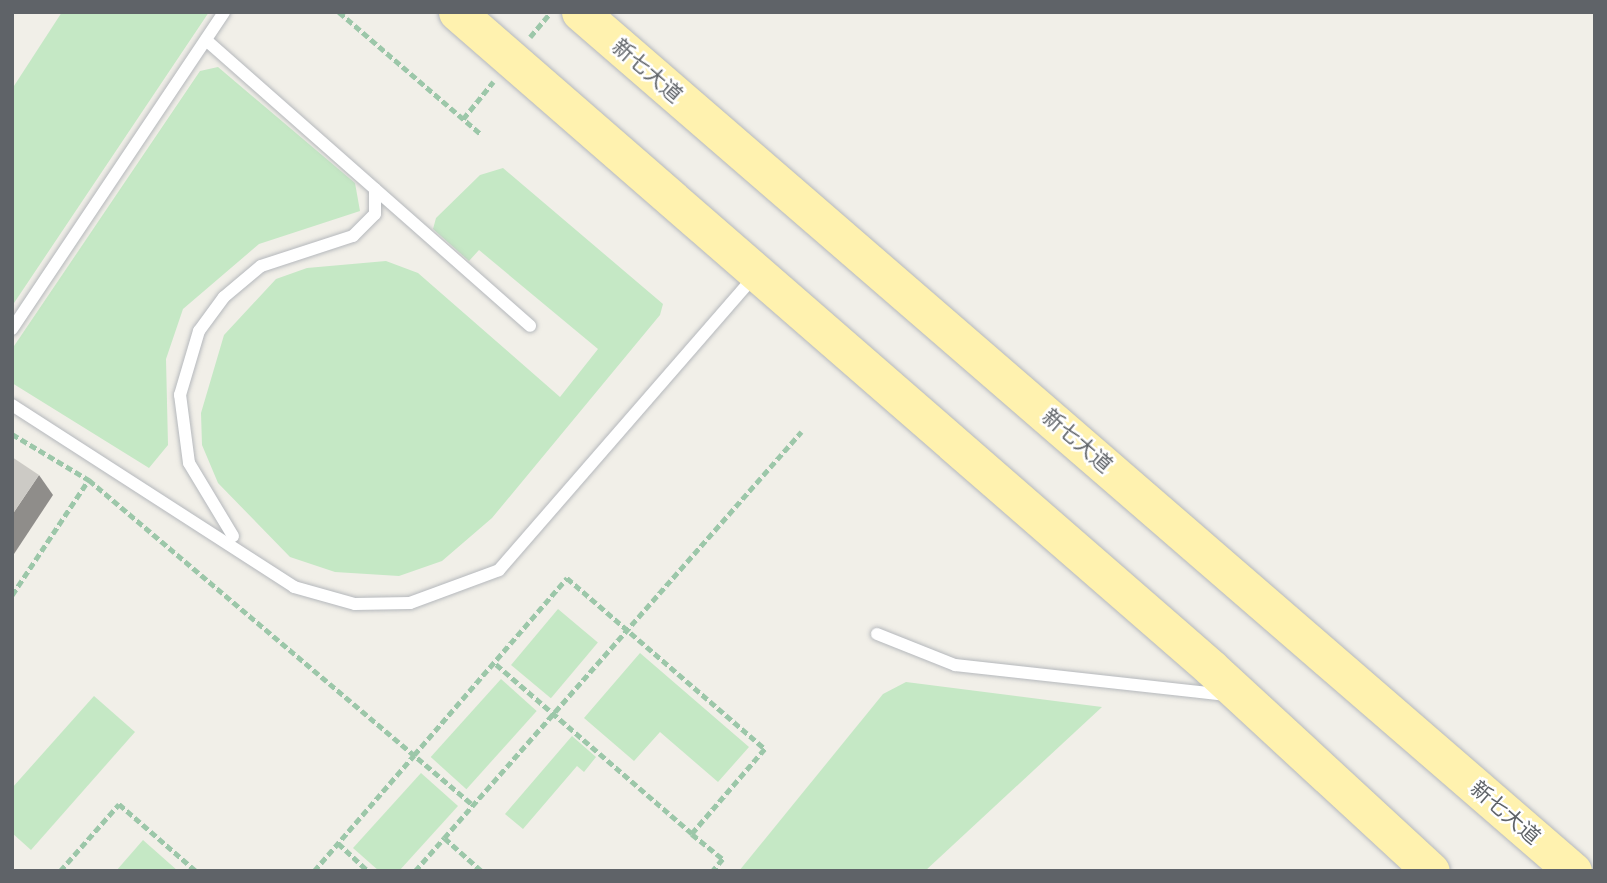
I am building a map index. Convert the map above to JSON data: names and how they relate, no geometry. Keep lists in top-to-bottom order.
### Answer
{
  "streets": {
    "main road": ["新七大道"]
  }
}
